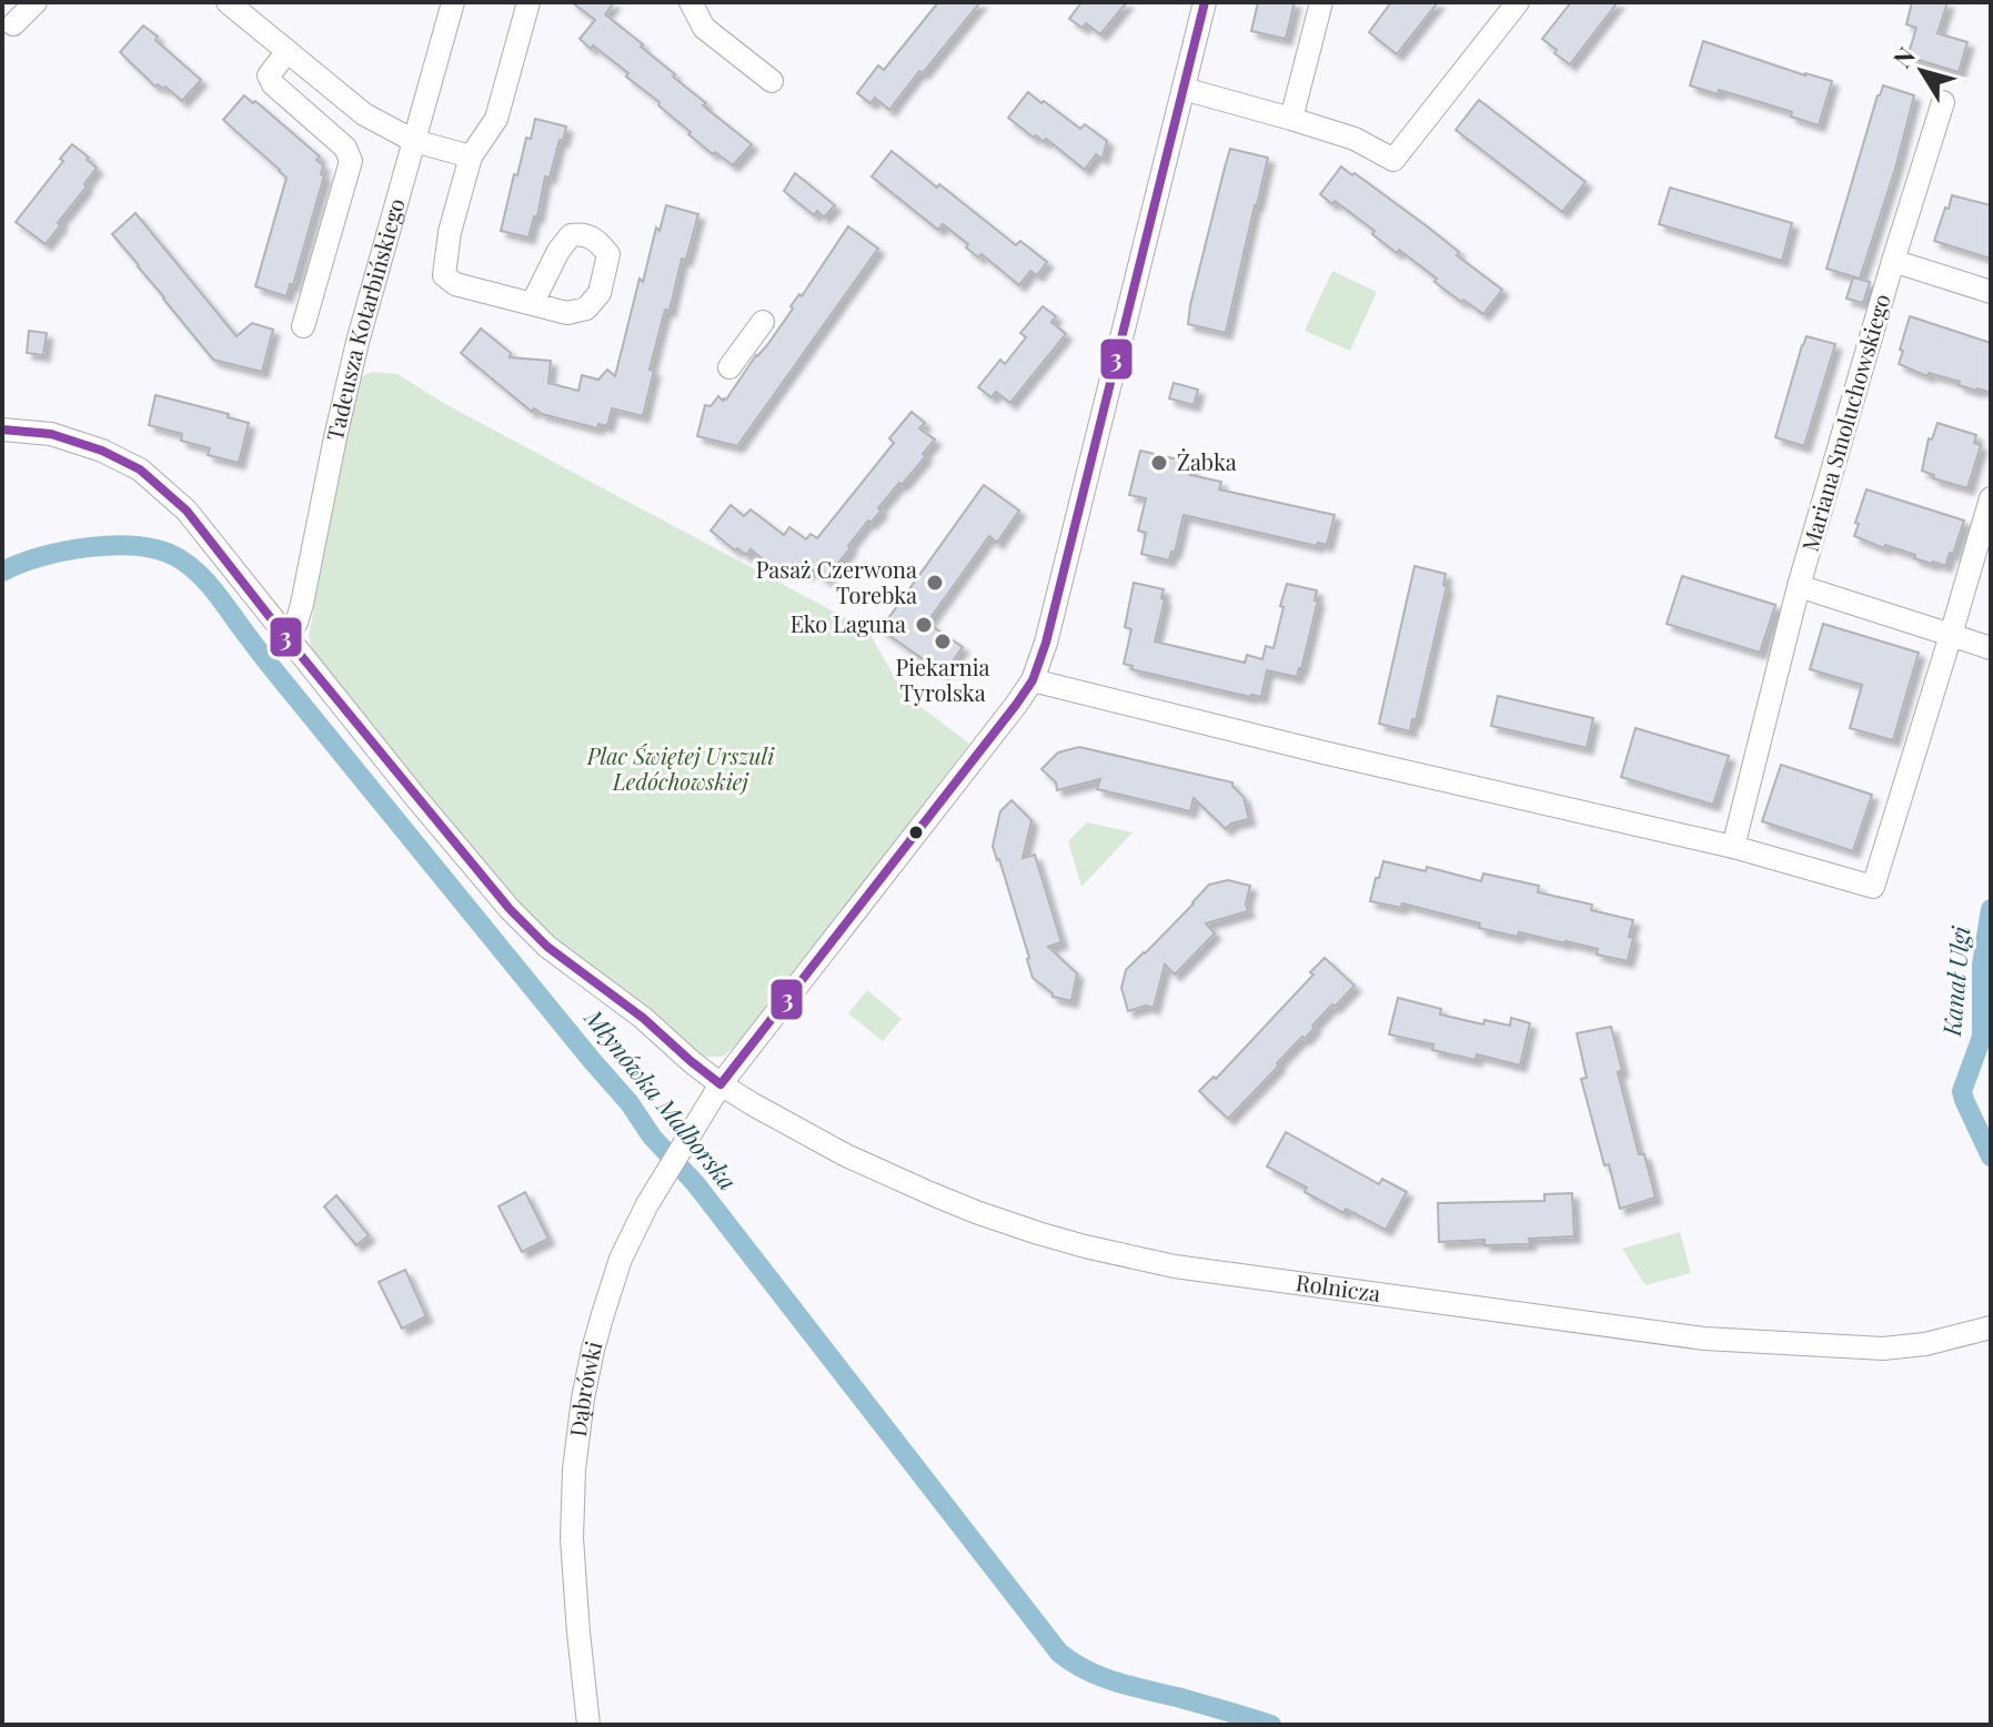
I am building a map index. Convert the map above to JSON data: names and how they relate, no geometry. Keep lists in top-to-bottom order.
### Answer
{
  "streets": {
    "street": [
      "Tadeusza Kotarbińskiego",
      "Mariana Smoluchowskiego",
      "Rolnicza",
      "Dąbrówki"
    ]
  },
  "crossings": [
    ["Tadeusza Kotarbińskiego", "Rolnicza"],
    ["Rolnicza", "Dąbrówki"]
  ],
  "water": ["Kanał Ulgi", "Młynówka Malborska"],
  "parks": ["Plac Świętej Urszuli Ledóchowskiej"],
  "places": [
    "Żabka",
    "Pasaż Czerwona Torebka",
    "Eko Laguna",
    "Piekarnia Tyrolska"
  ],
  "lines": ["transit line 3"],
  "north": "top left"
}
